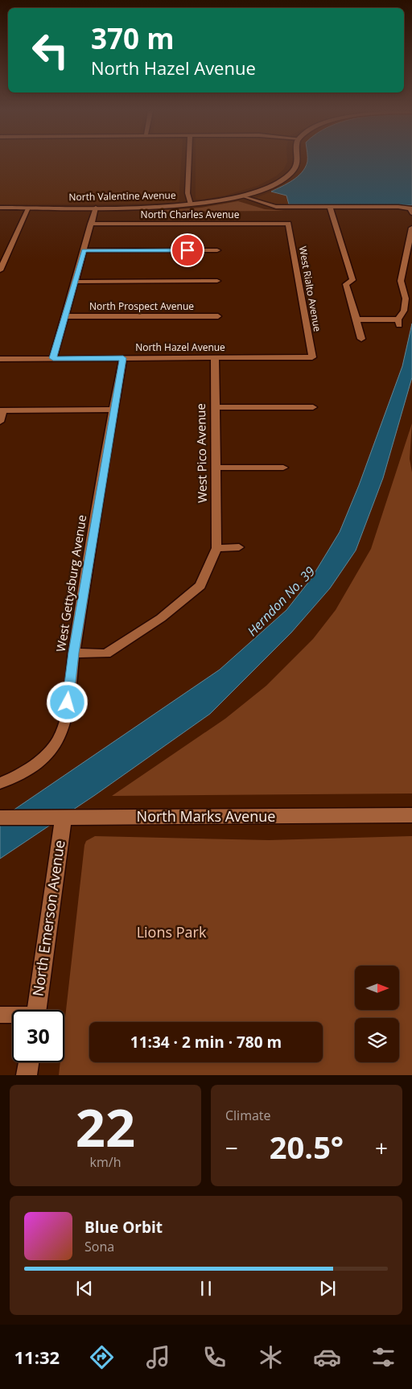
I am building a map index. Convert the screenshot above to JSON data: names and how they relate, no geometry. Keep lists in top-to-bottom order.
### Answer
{
  "streets": {
    "street": [
      "North Valentine Avenue",
      "North Charles Avenue",
      "West Rialto Avenue",
      "North Prospect Avenue",
      "North Hazel Avenue",
      "West Pico Avenue",
      "West Gettysburg Avenue",
      "North Marks Avenue",
      "North Emerson Avenue"
    ]
  },
  "crossings": [
    ["North Charles Avenue", "West Rialto Avenue"],
    ["West Rialto Avenue", "North Hazel Avenue"],
    ["North Hazel Avenue", "West Pico Avenue"],
    ["North Hazel Avenue", "West Gettysburg Avenue"],
    ["West Pico Avenue", "West Gettysburg Avenue"],
    ["North Marks Avenue", "North Emerson Avenue"]
  ],
  "water": ["Herndon No. 39"],
  "parks": ["Lions Park"],
  "north": "right",
  "page": {
    "turn": ["370 m", "North Hazel Avenue"],
    "limit": "30",
    "trip": "11:34 · 2 min · 780 m",
    "tile": [
      ["22", "km/h"],
      "Climate"
    ],
    "heat": ["−", "20.5°", "+"],
    "song": ["Blue Orbit", "Sona"],
    "tabs": "11:32"
  }
}
